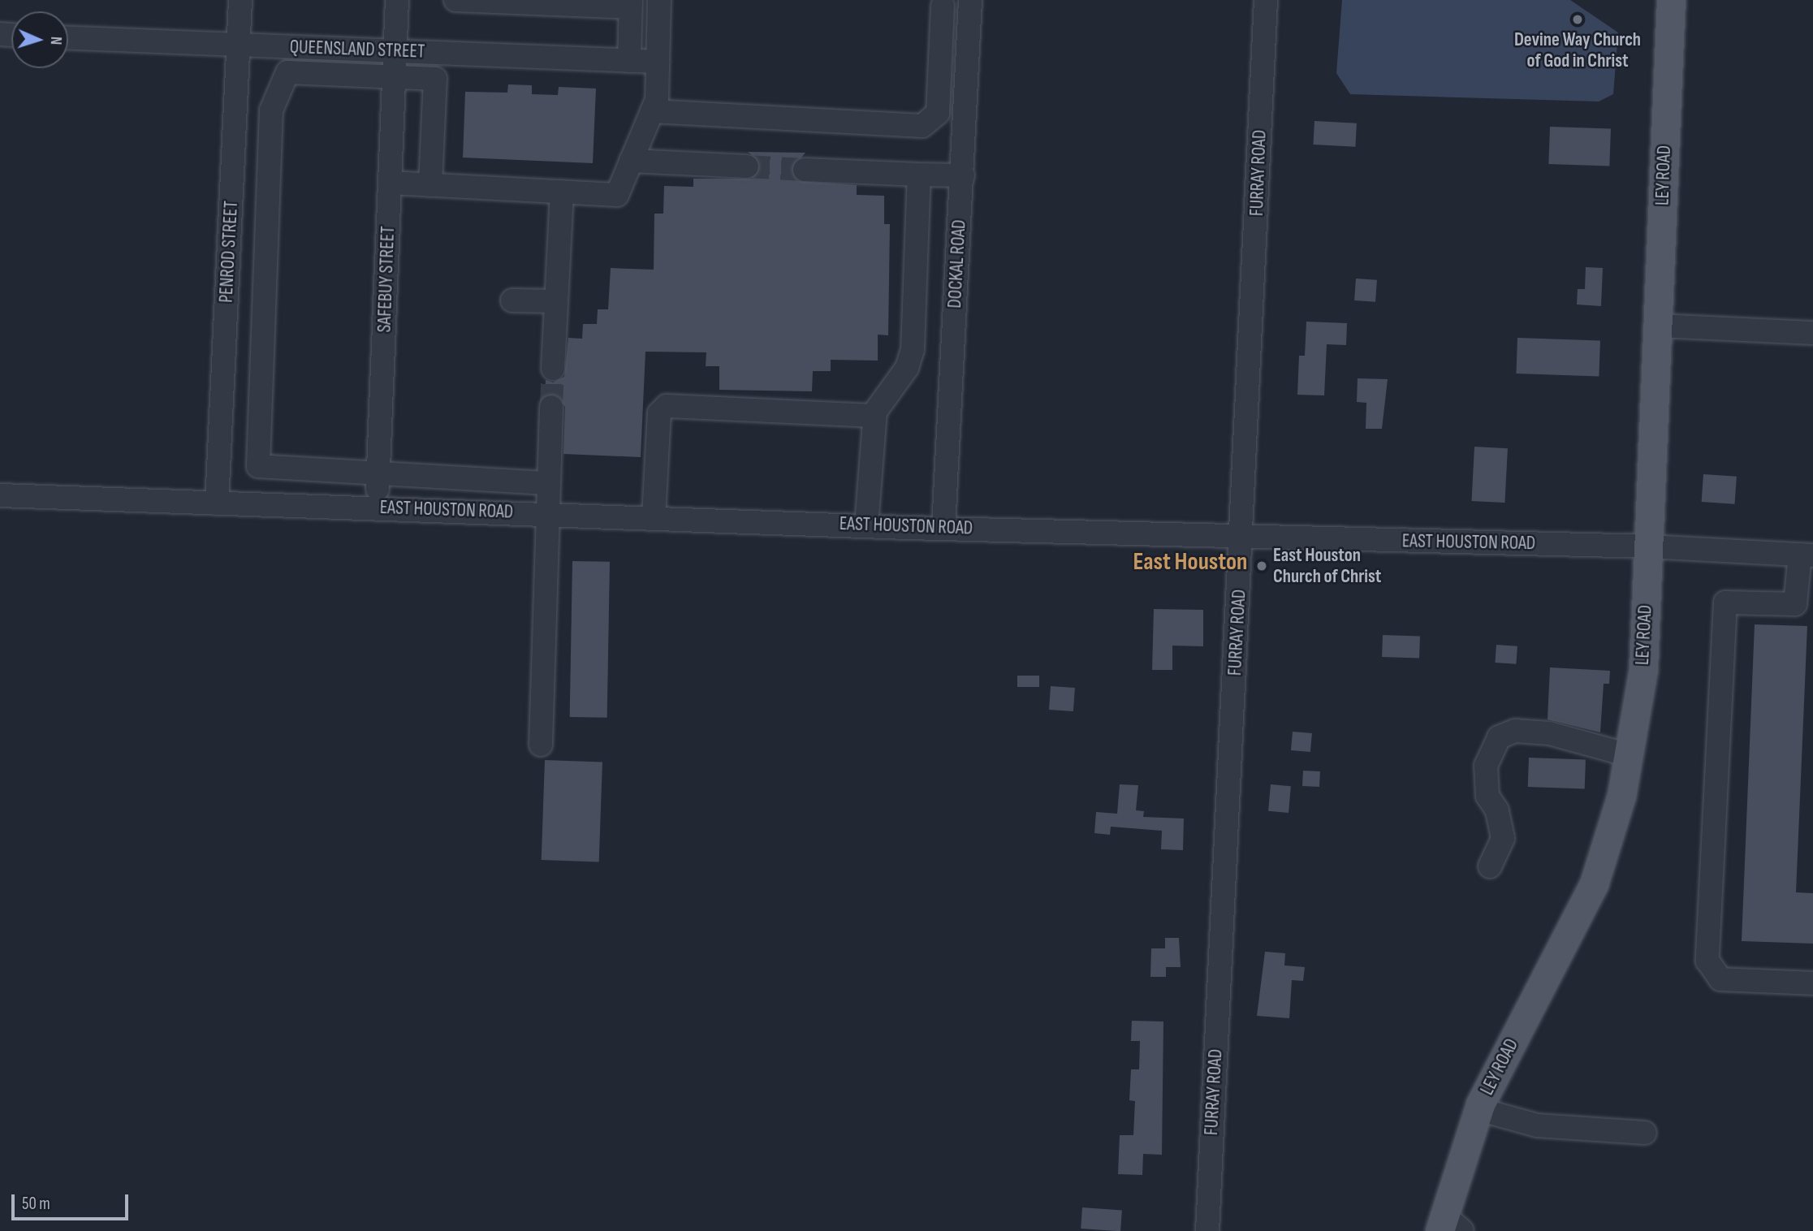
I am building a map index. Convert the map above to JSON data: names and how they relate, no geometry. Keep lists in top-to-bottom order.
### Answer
{
  "streets": {
    "main road": ["LEY ROAD"],
    "street": [
      "QUEENSLAND STREET",
      "FURRAY ROAD",
      "PENROD STREET",
      "DOCKAL ROAD",
      "SAFEBUY STREET",
      "EAST HOUSTON ROAD"
    ]
  },
  "crossings": [
    ["QUEENSLAND STREET", "PENROD STREET"],
    ["QUEENSLAND STREET", "SAFEBUY STREET"],
    ["FURRAY ROAD", "EAST HOUSTON ROAD"],
    ["LEY ROAD", "EAST HOUSTON ROAD"],
    ["PENROD STREET", "EAST HOUSTON ROAD"],
    ["DOCKAL ROAD", "EAST HOUSTON ROAD"],
    ["SAFEBUY STREET", "EAST HOUSTON ROAD"]
  ],
  "districts": ["East Houston"],
  "places": ["Devine Way Church of God in Christ", "East Houston Church of Christ"],
  "scale_bar": "50 m",
  "north": "right"
}
